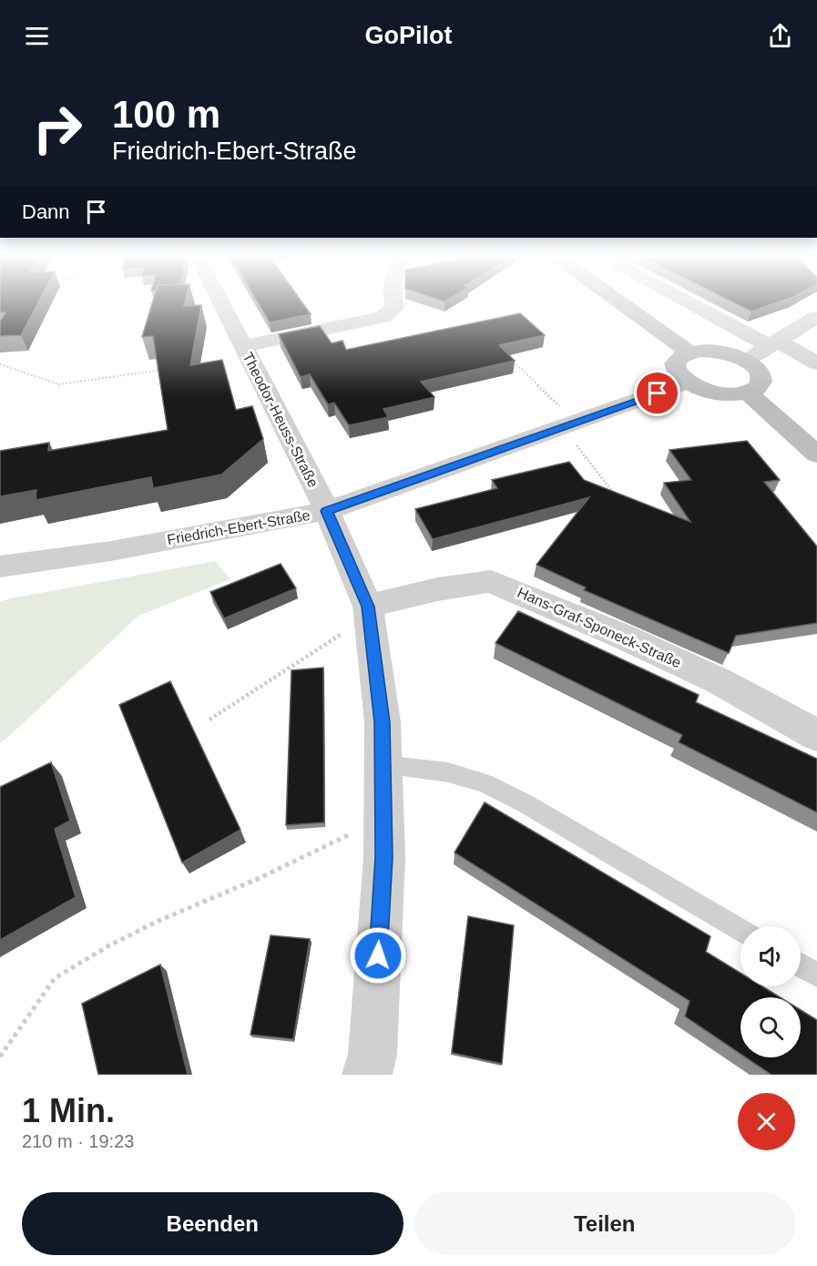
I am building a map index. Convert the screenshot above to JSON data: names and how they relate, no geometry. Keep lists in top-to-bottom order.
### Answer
{
  "streets": {
    "street": ["Theodor-Heuss-Straße", "Friedrich-Ebert-Straße", "Hans-Graf-Sponeck-Straße"]
  },
  "crossings": [
    ["Theodor-Heuss-Straße", "Friedrich-Ebert-Straße"],
    ["Theodor-Heuss-Straße", "Hans-Graf-Sponeck-Straße"]
  ],
  "page": {
    "header": "GoPilot",
    "turn": ["100 m", "Friedrich-Ebert-Straße"],
    "then": "Dann",
    "heading": ["1 Min.", "210 m · 19:23"],
    "buttons": ["Beenden", "Teilen"]
  }
}
